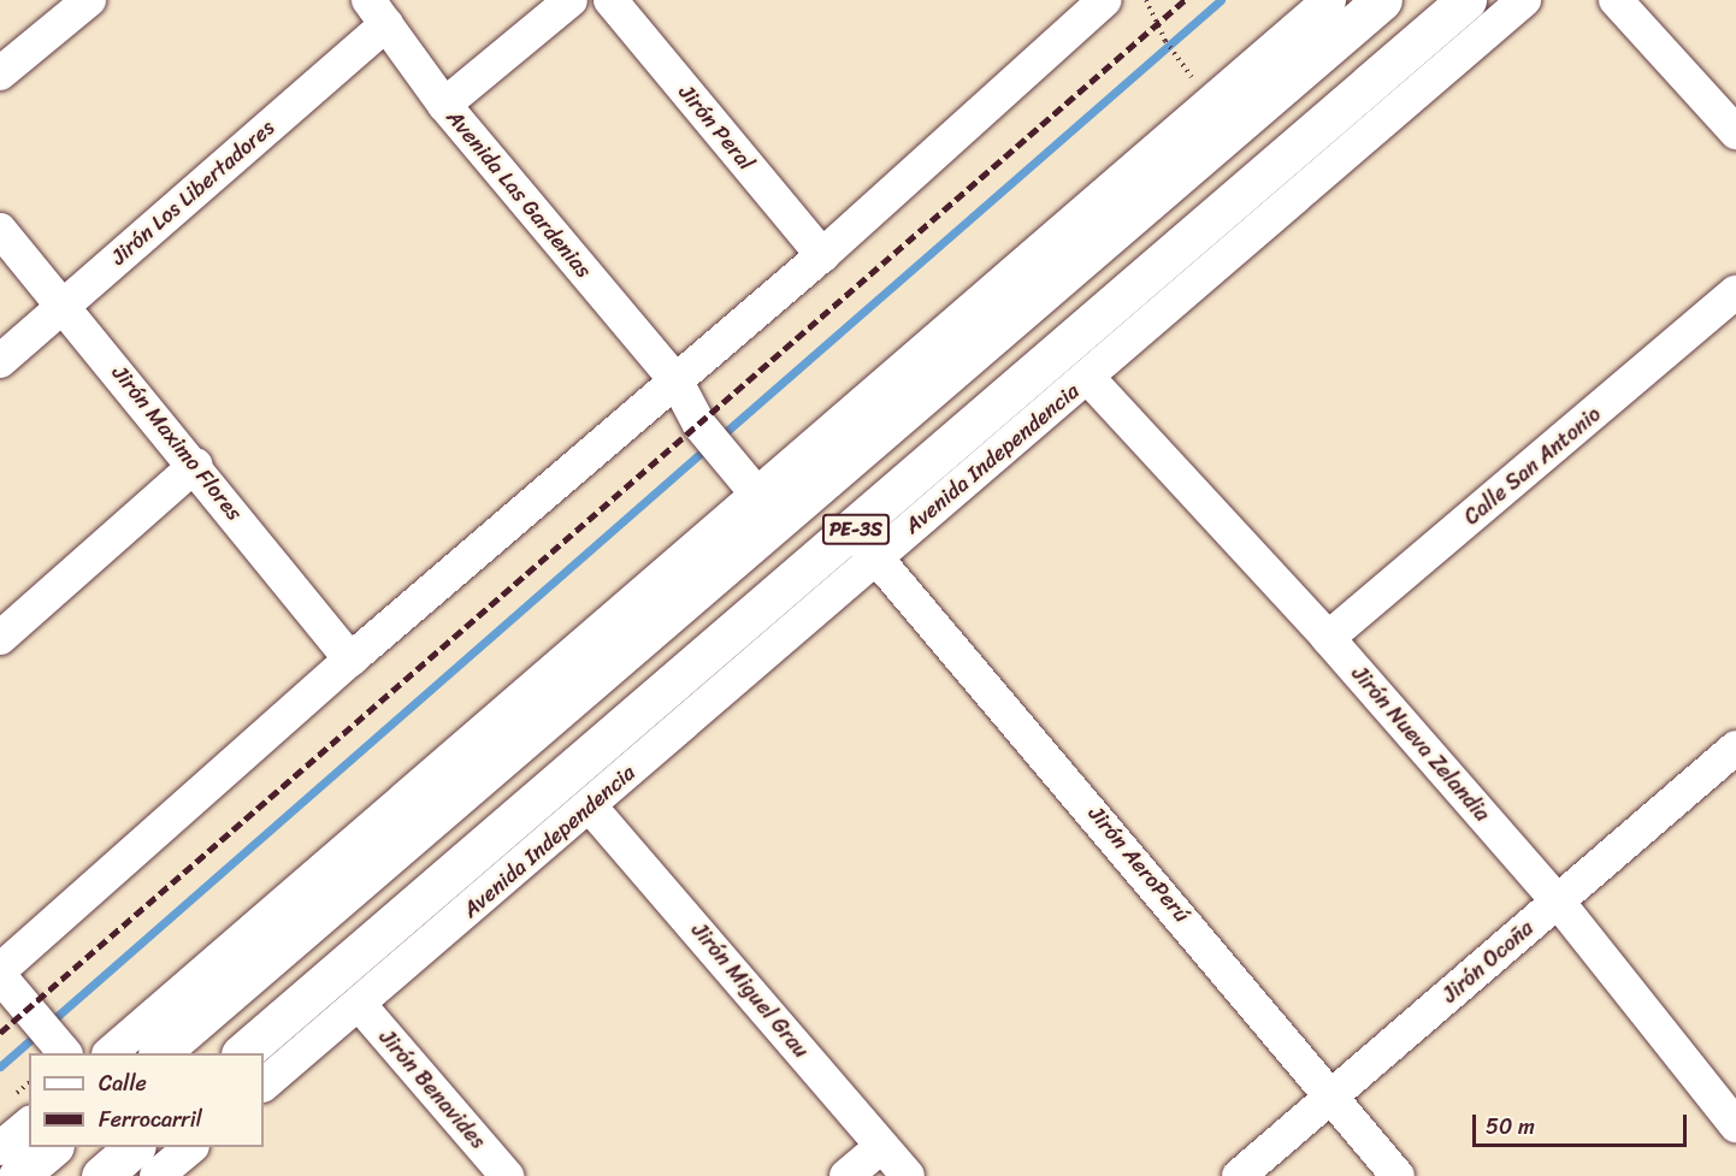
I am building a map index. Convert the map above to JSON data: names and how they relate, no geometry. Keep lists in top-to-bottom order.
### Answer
{
  "streets": {
    "highway": ["Avenida Independencia", "PE-3S"],
    "street": [
      "Jirón Peral",
      "Jirón Los Libertadores",
      "Avenida Las Gardenias",
      "Jirón Maximo Flores",
      "Calle San Antonio",
      "Jirón Nueva Zelandia",
      "Jirón AeroPerú",
      "Jirón Ocoña",
      "Jirón Miguel Grau",
      "Jirón Benavides"
    ]
  },
  "crossings": [
    ["Jirón Los Libertadores", "Avenida Las Gardenias"],
    ["Jirón Los Libertadores", "Jirón Maximo Flores"],
    ["Avenida Independencia", "Jirón Nueva Zelandia"],
    ["Avenida Independencia", "Jirón AeroPerú"],
    ["Avenida Independencia", "Jirón Miguel Grau"],
    ["Avenida Independencia", "Jirón Benavides"],
    ["Calle San Antonio", "Jirón Nueva Zelandia"],
    ["Jirón Nueva Zelandia", "Jirón Ocoña"],
    ["Jirón AeroPerú", "Jirón Ocoña"]
  ],
  "legend": ["Calle", "Ferrocarril"],
  "scale_bar": "50 m"
}
